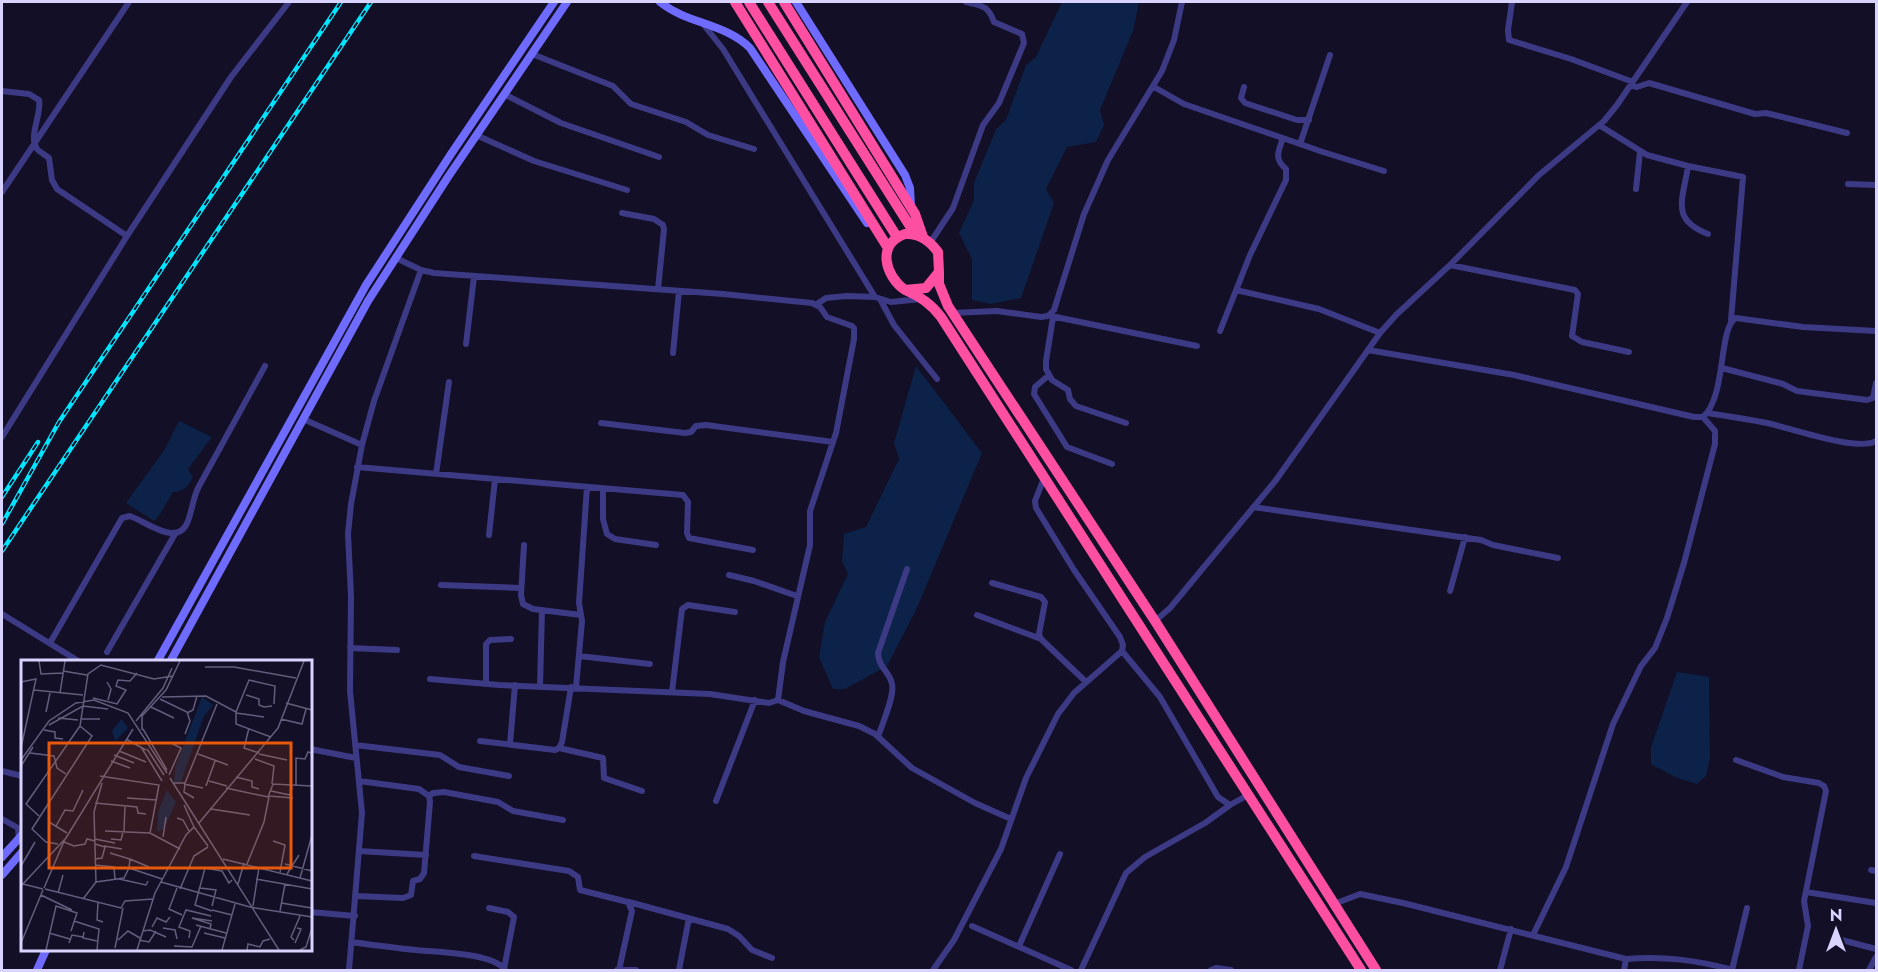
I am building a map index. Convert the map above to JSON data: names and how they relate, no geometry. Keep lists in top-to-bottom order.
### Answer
{
  "north": "top"
}
